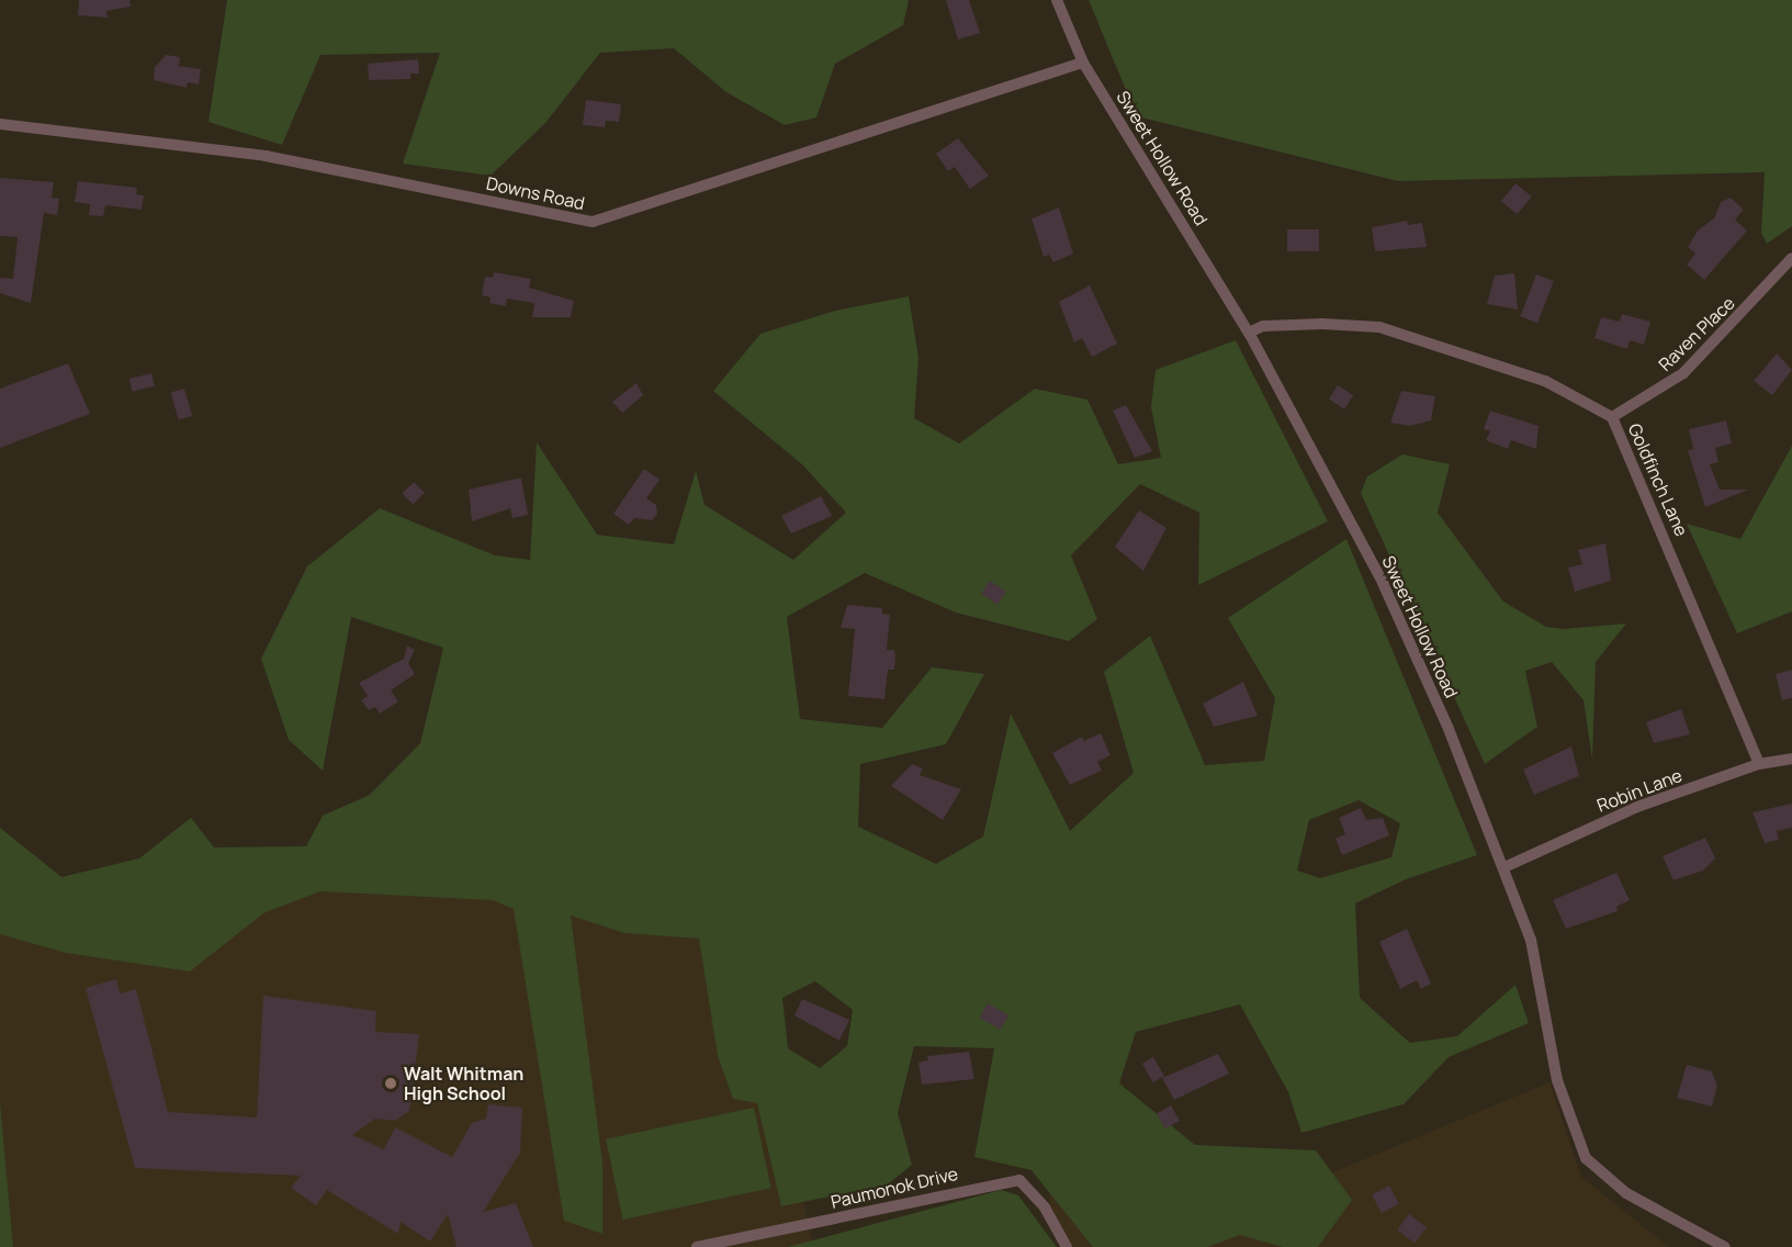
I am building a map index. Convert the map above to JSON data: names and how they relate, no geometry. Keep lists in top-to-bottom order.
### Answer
{
  "streets": {
    "street": [
      "Sweet Hollow Road",
      "Downs Road",
      "Raven Place",
      "Goldfinch Lane",
      "Robin Lane",
      "Paumonok Drive"
    ]
  },
  "crossings": [
    ["Sweet Hollow Road", "Downs Road"],
    ["Sweet Hollow Road", "Goldfinch Lane"],
    ["Sweet Hollow Road", "Robin Lane"],
    ["Raven Place", "Goldfinch Lane"],
    ["Goldfinch Lane", "Robin Lane"]
  ],
  "places": ["Walt Whitman High School"]
}
